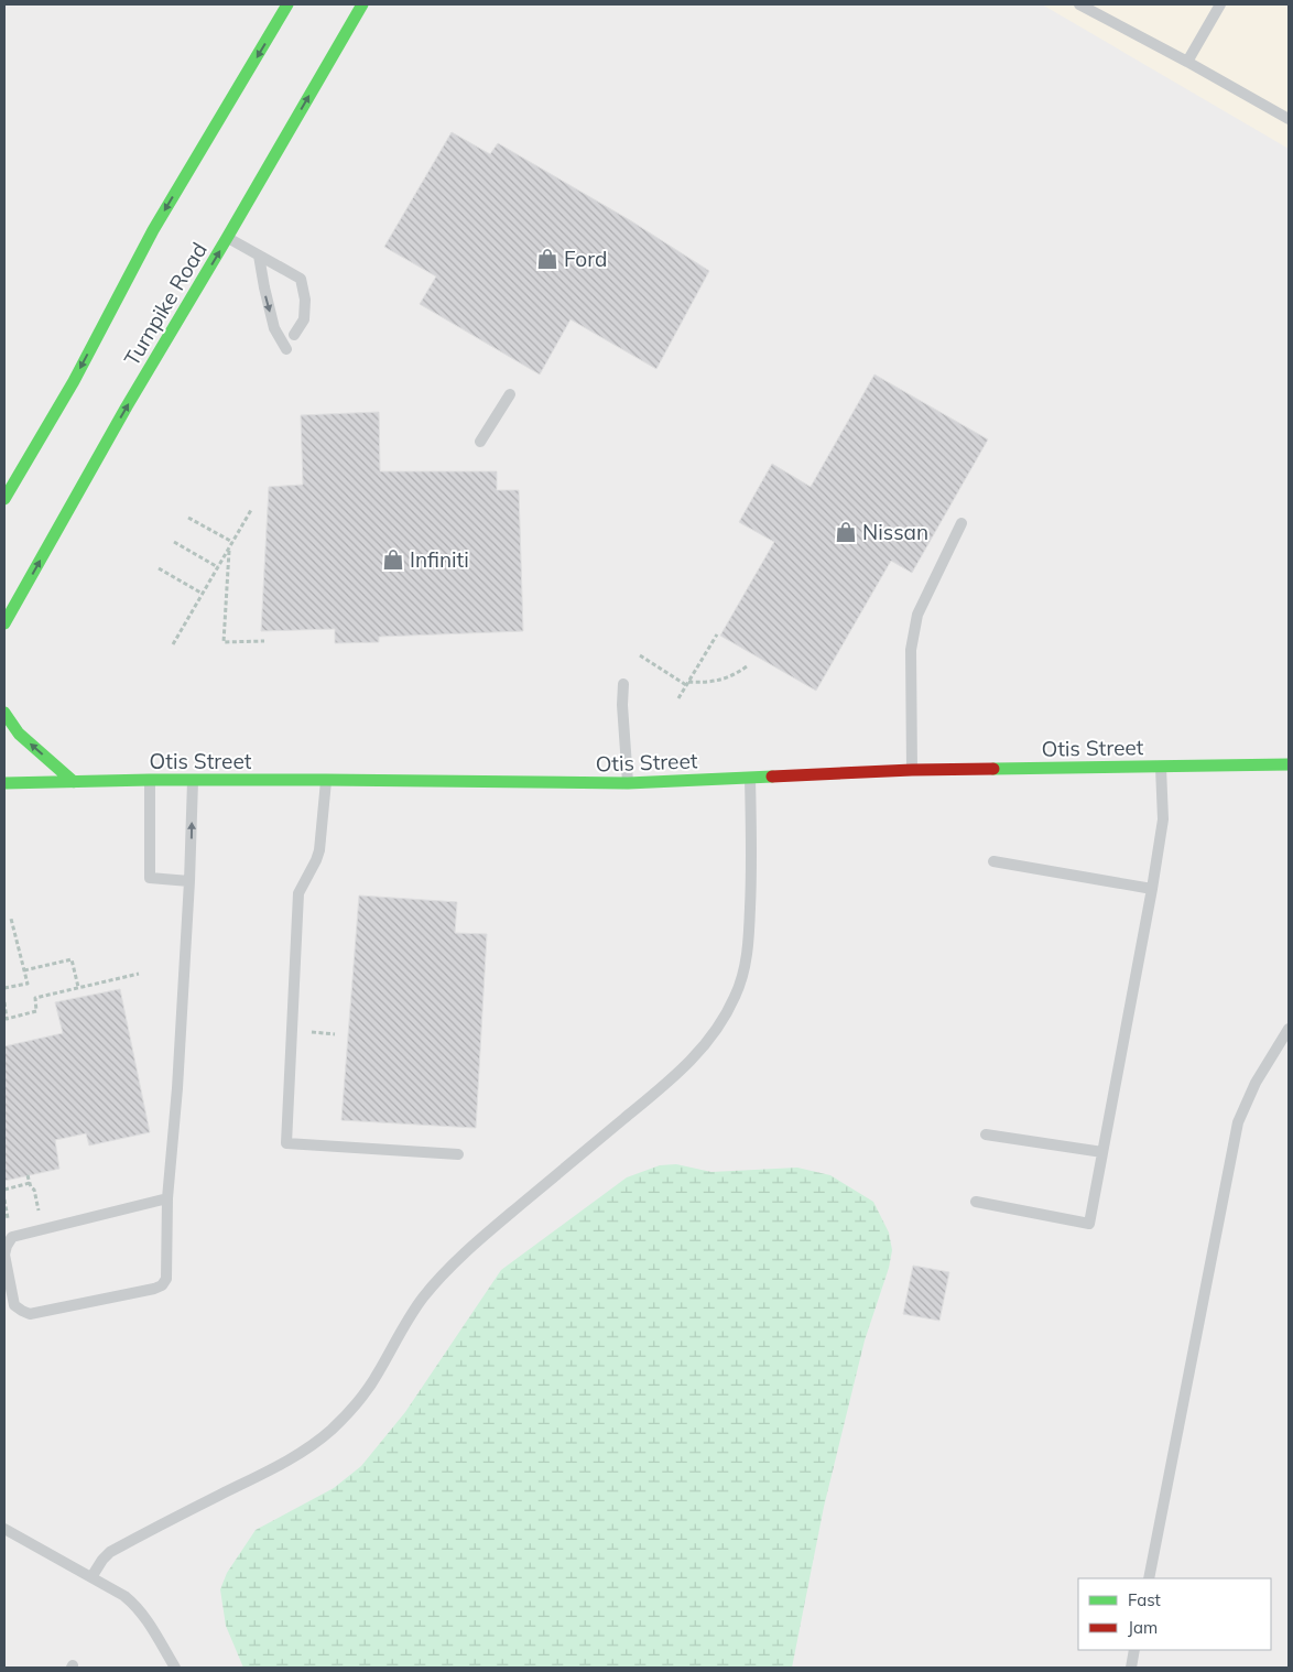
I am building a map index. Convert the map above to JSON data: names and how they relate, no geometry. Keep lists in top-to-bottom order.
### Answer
{
  "streets": {
    "main road": ["Turnpike Road", "Otis Street"]
  },
  "places": {
    "shop": ["Ford", "Nissan", "Infiniti"]
  },
  "legend": ["Fast", "Jam"]
}
